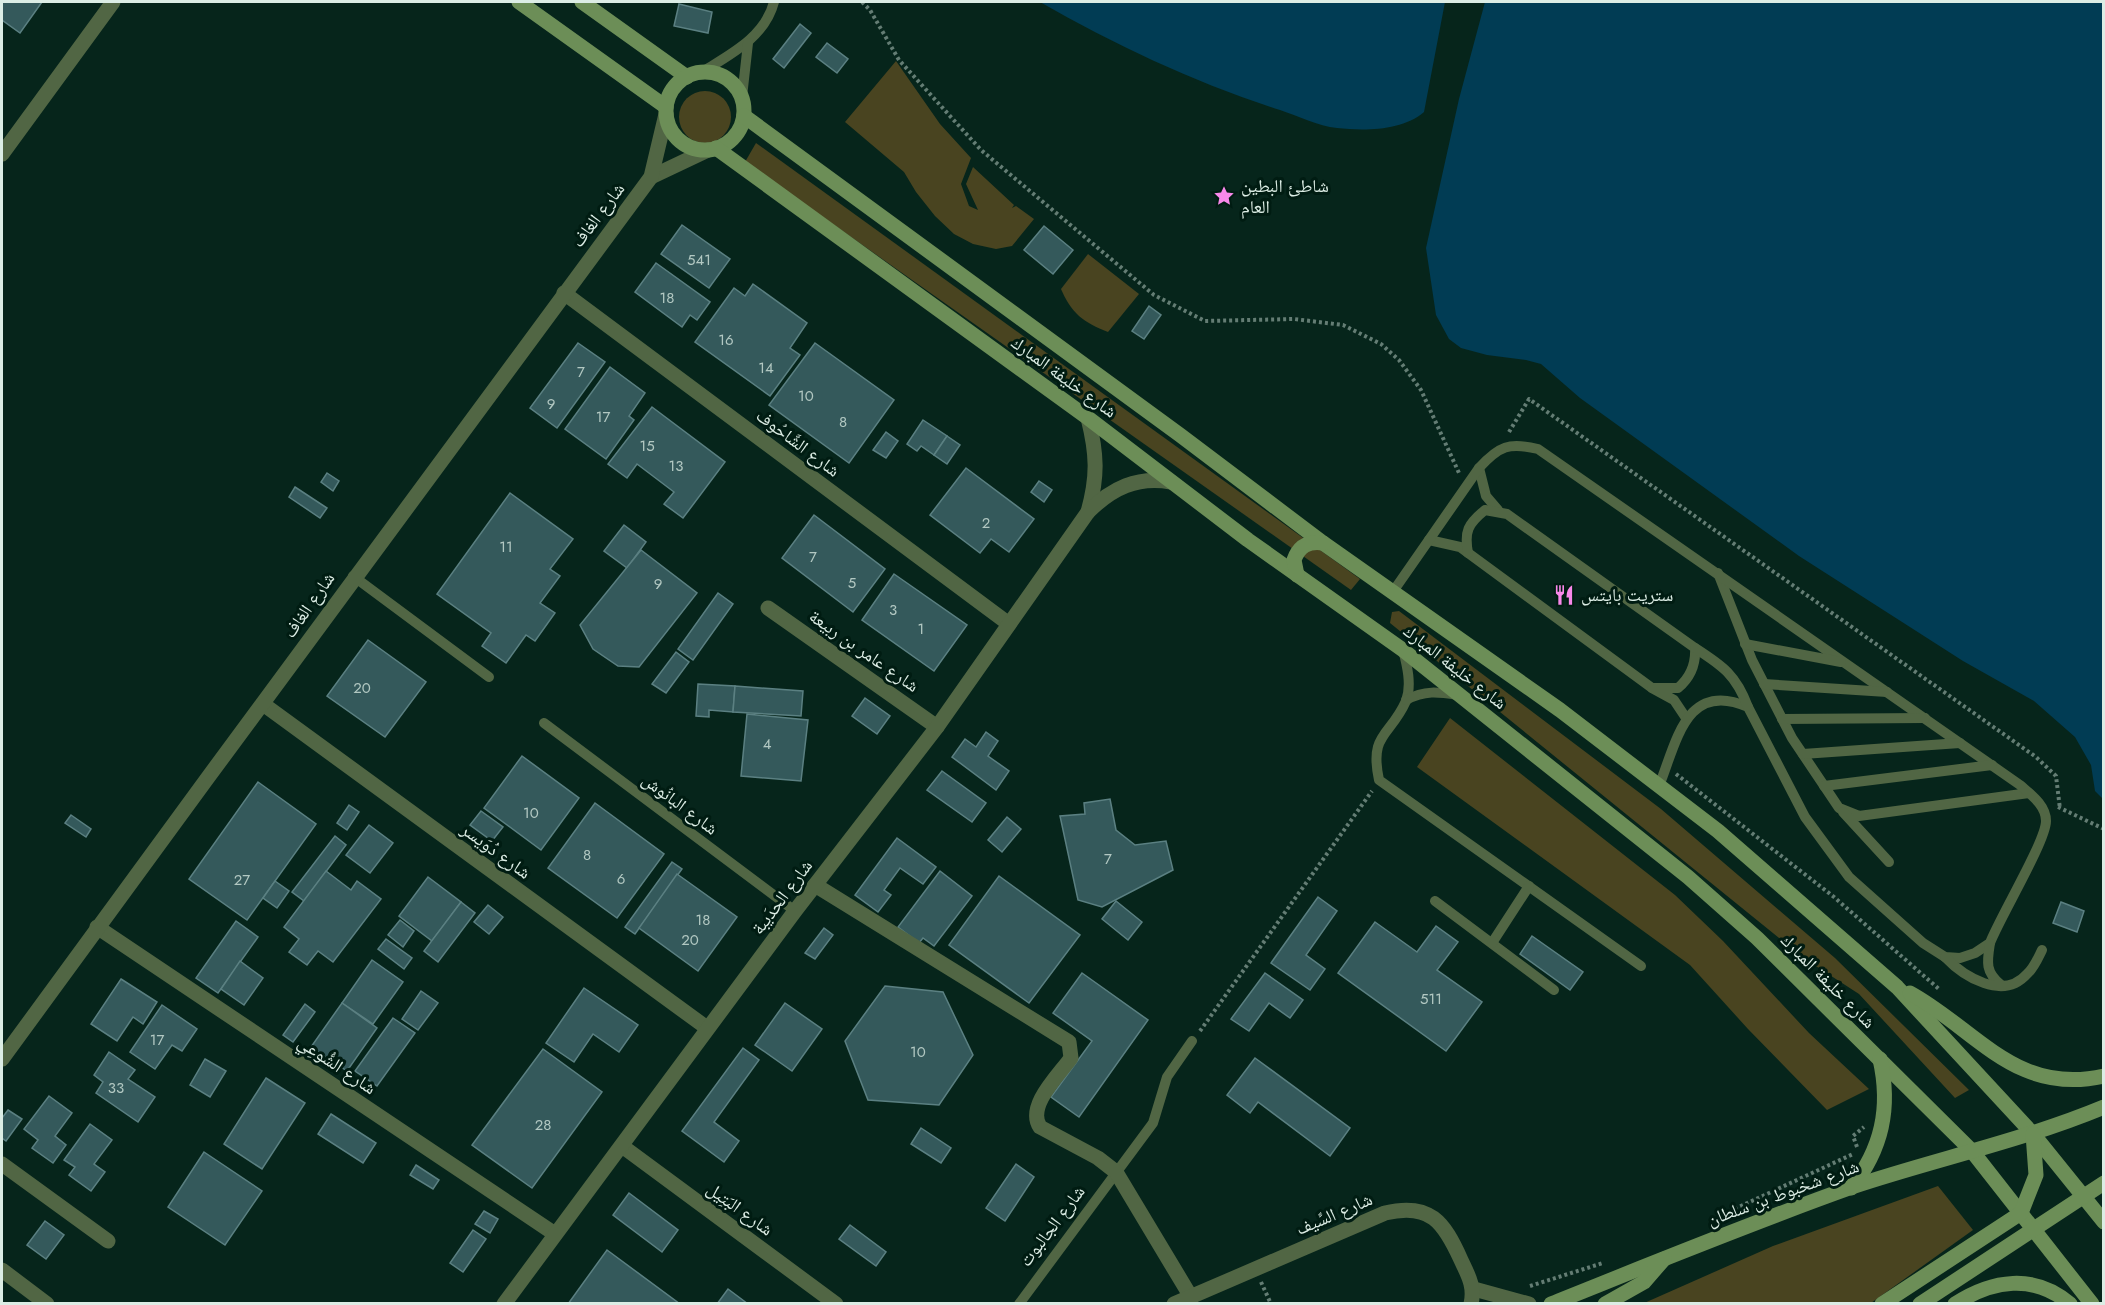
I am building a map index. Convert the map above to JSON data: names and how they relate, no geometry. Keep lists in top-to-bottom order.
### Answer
{
  "streets": {
    "street": [
      "شارع الغاف",
      "شارع خليفة المبارك",
      "شارع الشَّاحُوف",
      "شارع عامر بن ربيعة",
      "شارع دُوَيسر",
      "شارع الحدَيبة",
      "شارع الشُّوعِي",
      "شارع شخبوط بن سلطان",
      "شارع البَتِيل",
      "شارع السِّيف"
    ],
    "lane": ["شارع البانُوش", "شارع الجالبوت"]
  },
  "crossings": [
    ["شارع الغاف", "شارع خليفة المبارك"],
    ["شارع الغاف", "شارع الشَّاحُوف"],
    ["شارع الغاف", "شارع دُوَيسر"],
    ["شارع الغاف", "شارع الشُّوعِي"],
    ["شارع خليفة المبارك", "شارع الحدَيبة"],
    ["شارع خليفة المبارك", "شارع شخبوط بن سلطان"],
    ["شارع الشَّاحُوف", "شارع الحدَيبة"],
    ["شارع عامر بن ربيعة", "شارع الحدَيبة"],
    ["شارع البانُوش", "شارع الحدَيبة"],
    ["شارع دُوَيسر", "شارع الحدَيبة"],
    ["شارع الحدَيبة", "شارع الشُّوعِي"],
    ["شارع الحدَيبة", "شارع البَتِيل"]
  ],
  "places": {
    "place": ["شاطئ البطين العام"],
    "restaurant": ["ستريت بايتس"]
  },
  "house_numbers": [
    "541",
    "18",
    "16",
    "14",
    "7",
    "10",
    "9",
    "17",
    "8",
    "15",
    "13",
    "2",
    "11",
    "7",
    "5",
    "9",
    "3",
    "1",
    "20",
    "4",
    "10",
    "8",
    "7",
    "6",
    "27",
    "18",
    "20",
    "511",
    "17",
    "10",
    "33",
    "28"
  ]
}
